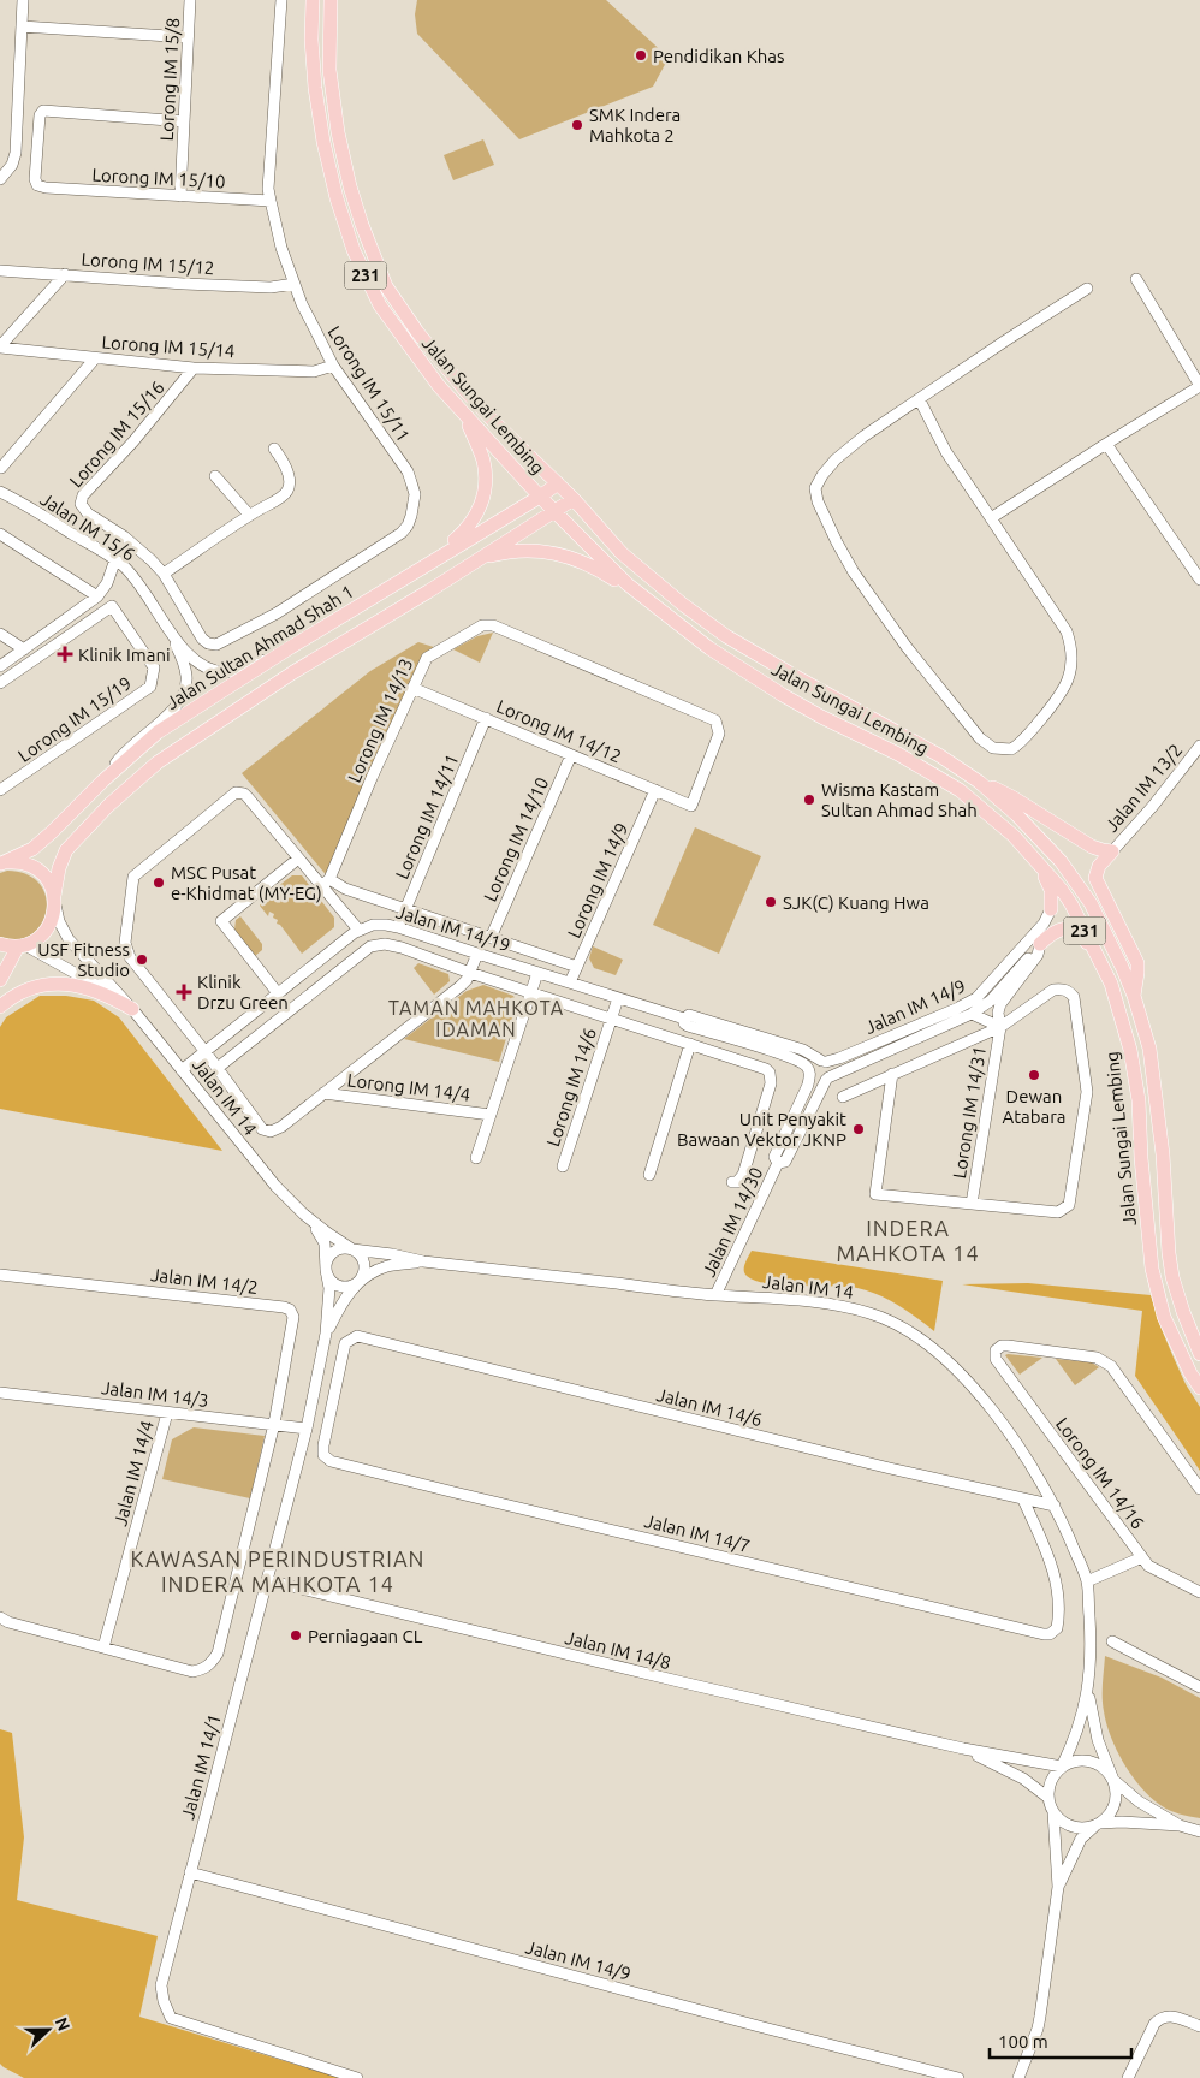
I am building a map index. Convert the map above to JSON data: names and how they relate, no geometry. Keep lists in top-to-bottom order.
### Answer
{
  "streets": {
    "main road": ["231", "Jalan Sungai Lembing", "Jalan Sultan Ahmad Shah 1"],
    "street": [
      "Lorong IM 15/8",
      "Lorong IM 15/10",
      "Lorong IM 15/12",
      "Lorong IM 15/14",
      "Lorong IM 15/11",
      "Lorong IM 15/16",
      "Jalan IM 15/6",
      "Lorong IM 15/19",
      "Lorong IM 14/13",
      "Lorong IM 14/12",
      "Jalan IM 13/2",
      "Lorong IM 14/11",
      "Lorong IM 14/10",
      "Lorong IM 14/9",
      "Jalan IM 14/19",
      "Jalan IM 14/9",
      "Lorong IM 14/4",
      "Lorong IM 14/6",
      "Jalan IM 14",
      "Lorong IM 14/31",
      "Jalan IM 14/30",
      "Jalan IM 14/2",
      "Jalan IM 14/3",
      "Jalan IM 14/6",
      "Jalan IM 14/4",
      "Lorong IM 14/16",
      "Jalan IM 14/7",
      "Jalan IM 14/8",
      "Jalan IM 14/1"
    ]
  },
  "crossings": [
    ["Lorong IM 15/8", "Lorong IM 15/10"],
    ["Lorong IM 15/10", "Lorong IM 15/11"],
    ["Lorong IM 15/12", "Lorong IM 15/11"],
    ["Lorong IM 15/14", "Lorong IM 15/11"],
    ["Lorong IM 15/14", "Lorong IM 15/16"],
    ["Lorong IM 15/11", "Lorong IM 15/16"],
    ["Jalan Sungai Lembing", "Jalan Sultan Ahmad Shah 1"],
    ["Jalan IM 15/6", "Jalan Sultan Ahmad Shah 1"],
    ["Lorong IM 14/13", "Lorong IM 14/12"],
    ["Lorong IM 14/12", "Lorong IM 14/11"],
    ["Lorong IM 14/12", "Lorong IM 14/10"],
    ["Lorong IM 14/12", "Lorong IM 14/9"],
    ["Lorong IM 14/11", "Jalan IM 14/19"],
    ["Lorong IM 14/9", "Jalan IM 14/19"],
    ["Jalan IM 14/19", "Lorong IM 14/6"],
    ["Jalan IM 14/9", "Lorong IM 14/31"],
    ["Jalan IM 14/9", "Jalan IM 14/30"],
    ["Jalan IM 14/9", "Jalan IM 14/1"],
    ["Jalan IM 14", "Jalan IM 14/30"],
    ["Jalan IM 14", "Jalan IM 14/6"],
    ["Jalan IM 14", "Jalan IM 14/1"],
    ["Jalan IM 14/2", "Jalan IM 14/3"],
    ["Jalan IM 14/3", "Jalan IM 14/4"],
    ["Jalan IM 14/3", "Jalan IM 14/1"],
    ["Jalan IM 14/6", "Jalan IM 14/7"],
    ["Jalan IM 14/8", "Jalan IM 14/1"]
  ],
  "districts": ["TAMAN MAHKOTA IDAMAN", "INDERA MAHKOTA 14", "KAWASAN PERINDUSTRIAN INDERA MAHKOTA 14"],
  "places": {
    "other": [
      "Pendidikan Khas",
      "SMK Indera Mahkota 2",
      "Wisma Kastam Sultan Ahmad Shah",
      "MSC Pusat e-Khidmat (MY-EG)",
      "SJK(C) Kuang Hwa",
      "USF Fitness Studio",
      "Dewan Atabara",
      "Unit Penyakit Bawaan Vektor JKNP",
      "Perniagaan CL"
    ],
    "health": ["Klinik Imani", "Klinik Drzu Green"]
  },
  "scale_bar": "100 m",
  "north": "right"
}
